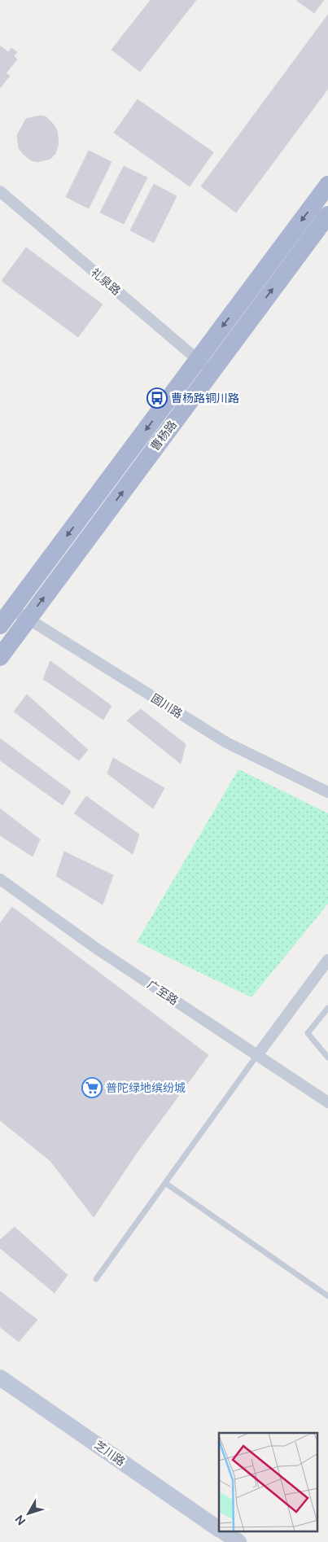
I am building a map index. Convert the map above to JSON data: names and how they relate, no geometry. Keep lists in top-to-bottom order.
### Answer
{
  "streets": {
    "main road": ["曹杨路"],
    "street": [
      "礼泉路",
      "固川路",
      "广至路",
      "芝川路"
    ]
  },
  "crossings": [
    ["礼泉路", "曹杨路"],
    ["曹杨路", "固川路"]
  ],
  "places": {
    "bus stop": ["曹杨路铜川路"],
    "supermarket": ["普陀绿地缤纷城"]
  },
  "north": "bottom left"
}
